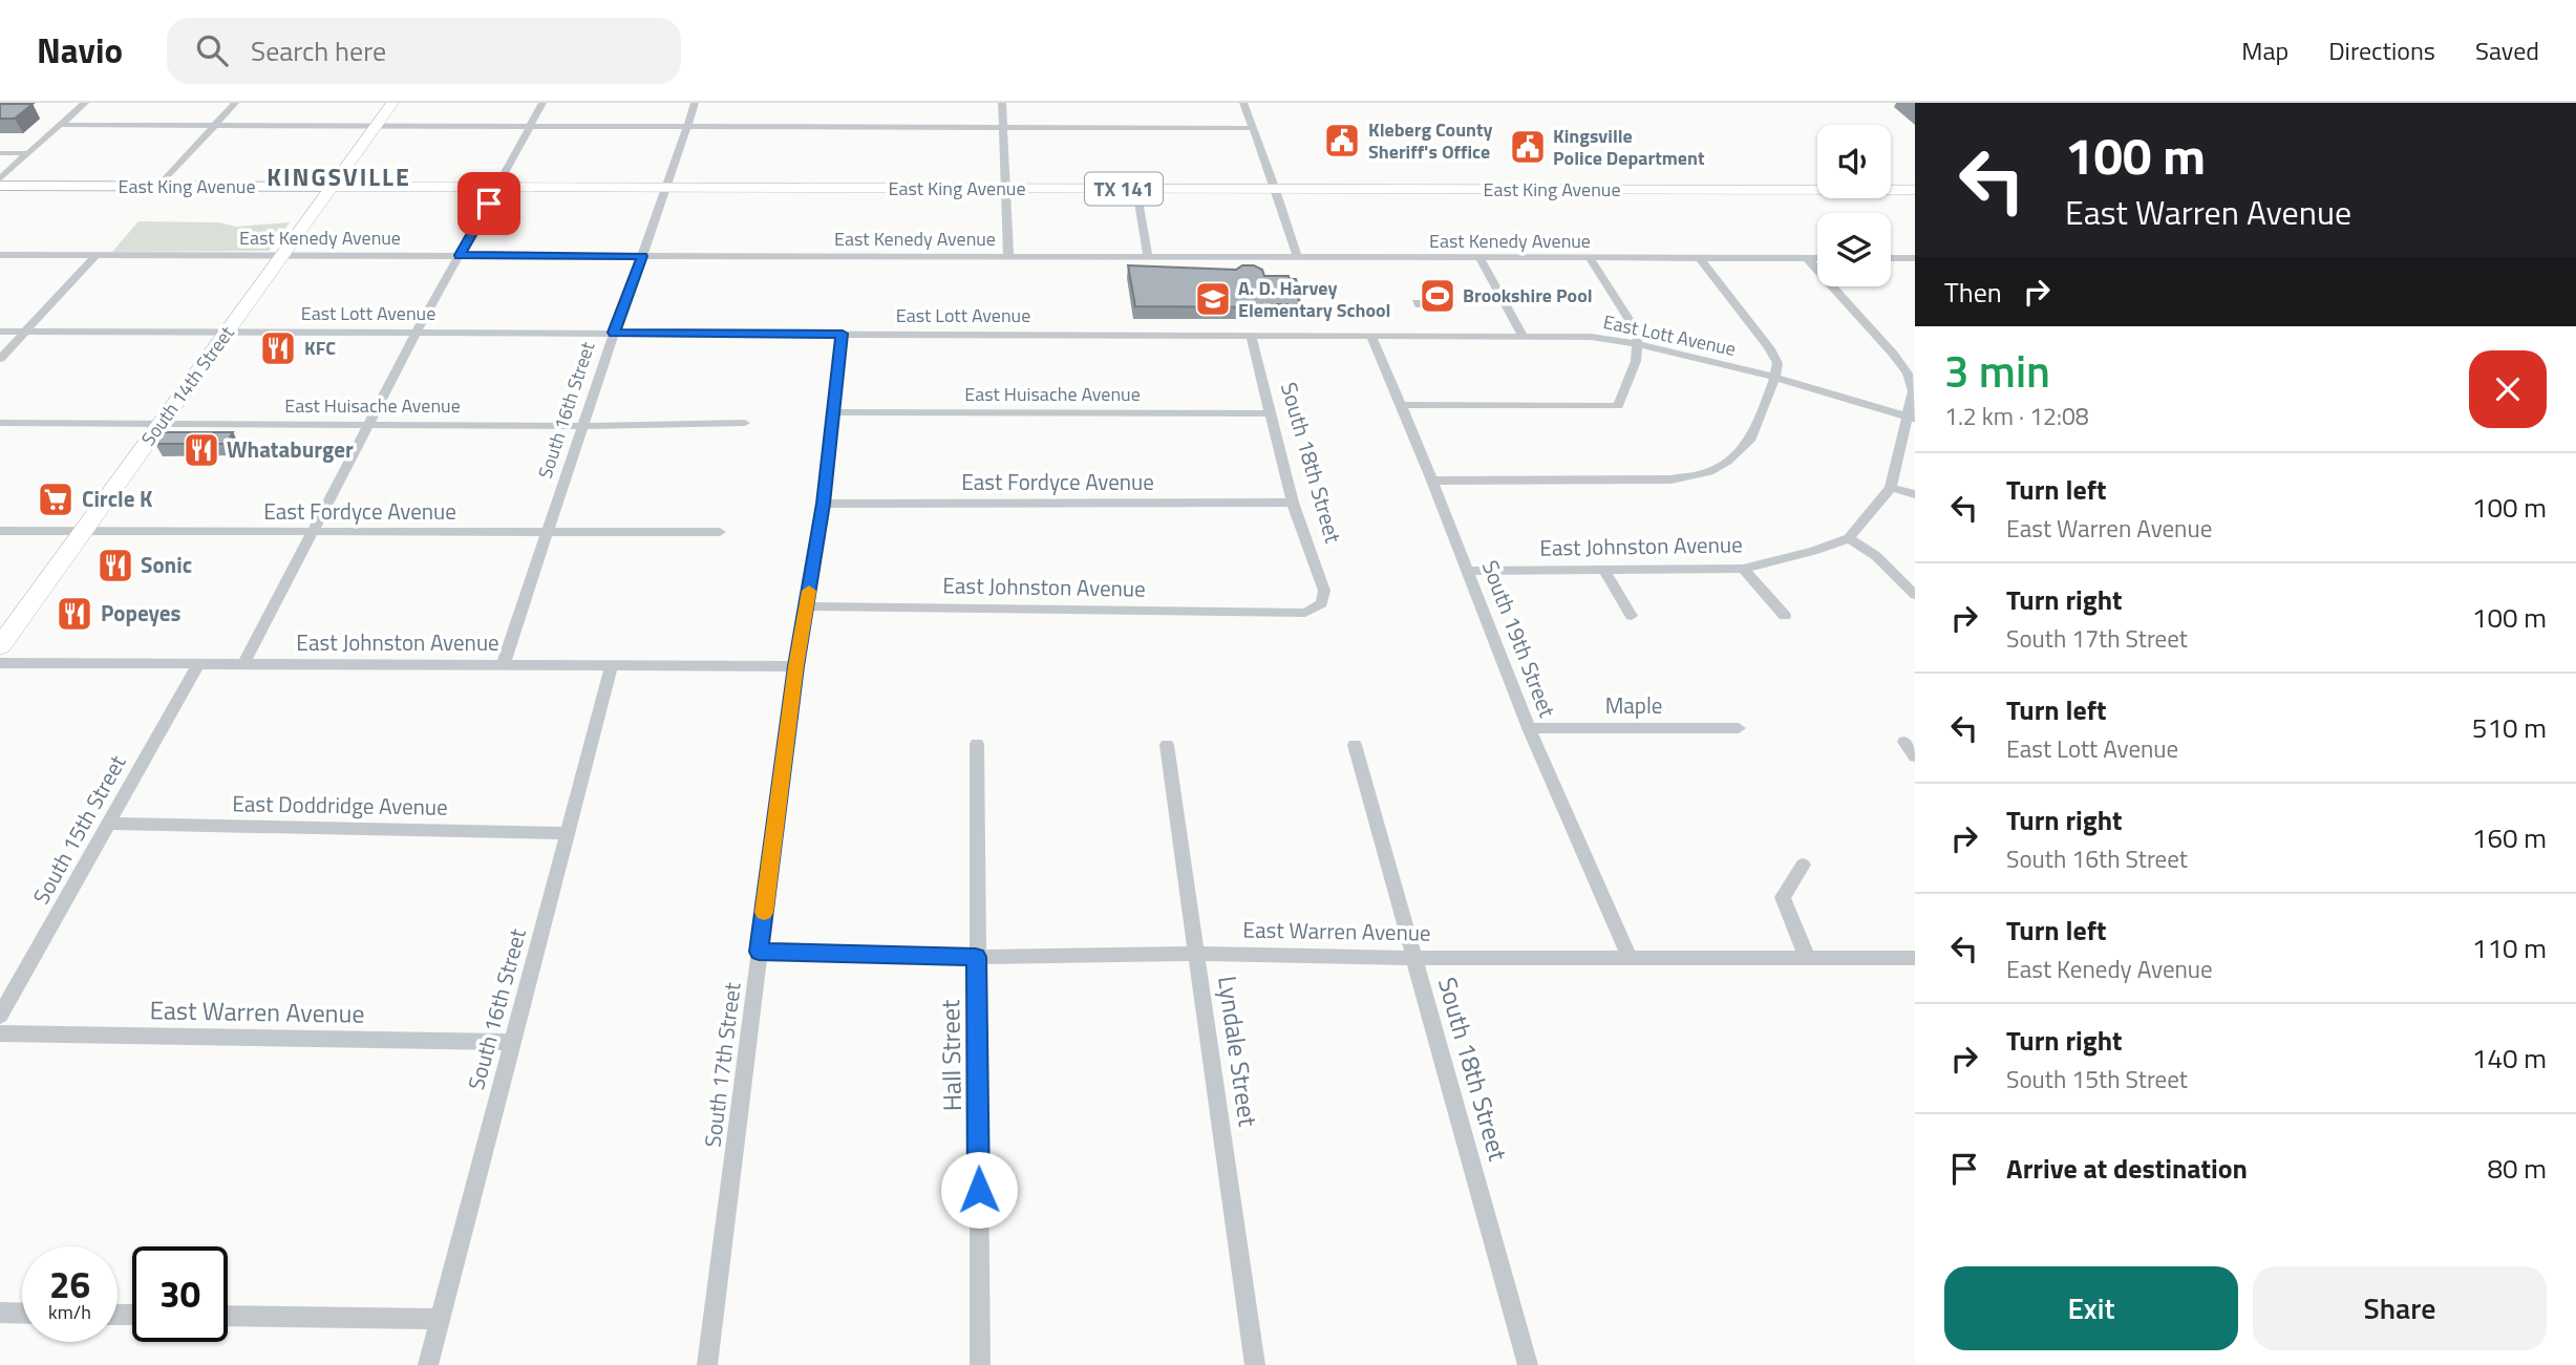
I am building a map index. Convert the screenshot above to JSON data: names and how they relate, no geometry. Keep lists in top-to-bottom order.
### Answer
{
  "streets": {
    "main road": ["East King Avenue", "TX 141", "South 14th Street"],
    "street": [
      "East Kenedy Avenue",
      "East Lott Avenue",
      "East Huisache Avenue",
      "South 16th Street",
      "South 18th Street",
      "East Fordyce Avenue",
      "East Johnston Avenue",
      "South 19th Street",
      "Maple",
      "East Doddridge Avenue",
      "South 15th Street",
      "East Warren Avenue",
      "Lyndale Street",
      "Hall Street",
      "South 17th Street"
    ]
  },
  "crossings": [
    ["East King Avenue", "South 14th Street"],
    ["East King Avenue", "South 16th Street"],
    ["East Kenedy Avenue", "South 14th Street"],
    ["East Kenedy Avenue", "South 16th Street"],
    ["East Lott Avenue", "South 14th Street"],
    ["East Lott Avenue", "South 16th Street"],
    ["East Lott Avenue", "South 18th Street"],
    ["East Lott Avenue", "South 19th Street"],
    ["East Lott Avenue", "South 17th Street"],
    ["South 14th Street", "East Huisache Avenue"],
    ["South 14th Street", "East Fordyce Avenue"],
    ["East Huisache Avenue", "South 16th Street"],
    ["East Huisache Avenue", "South 18th Street"],
    ["East Huisache Avenue", "South 17th Street"],
    ["South 16th Street", "East Fordyce Avenue"],
    ["South 16th Street", "East Johnston Avenue"],
    ["South 16th Street", "East Doddridge Avenue"],
    ["South 16th Street", "East Warren Avenue"],
    ["South 18th Street", "East Fordyce Avenue"],
    ["South 18th Street", "East Johnston Avenue"],
    ["South 18th Street", "East Warren Avenue"],
    ["East Fordyce Avenue", "South 17th Street"],
    ["East Johnston Avenue", "South 19th Street"],
    ["East Johnston Avenue", "South 15th Street"],
    ["East Johnston Avenue", "South 17th Street"],
    ["South 19th Street", "Maple"],
    ["South 19th Street", "East Warren Avenue"],
    ["East Doddridge Avenue", "South 15th Street"],
    ["East Warren Avenue", "Lyndale Street"],
    ["East Warren Avenue", "Hall Street"],
    ["East Warren Avenue", "South 17th Street"]
  ],
  "districts": ["KINGSVILLE"],
  "places": {
    "public building": ["Kleberg County Sheriff's Office", "Kingsville Police Department"],
    "sports": ["Brookshire Pool"],
    "school or university": ["A. D. Harvey Elementary School"],
    "restaurant": [
      "KFC",
      "Whataburger",
      "Sonic",
      "Popeyes"
    ],
    "supermarket": ["Circle K"]
  },
  "page": {
    "header": "Navio",
    "search": "Search here",
    "nav": ["Map", "Directions", "Saved"],
    "turn": ["100 m", "East Warren Avenue"],
    "then": "Then",
    "heading": ["3 min", "1.2 km · 12:08"],
    "list": [
      {
        "name": "Turn left",
        "note": "East Warren Avenue",
        "value": "100 m"
      },
      {
        "name": "Turn right",
        "note": "South 17th Street",
        "value": "100 m"
      },
      {
        "name": "Turn left",
        "note": "East Lott Avenue",
        "value": "510 m"
      },
      {
        "name": "Turn right",
        "note": "South 16th Street",
        "value": "160 m"
      },
      {
        "name": "Turn left",
        "note": "East Kenedy Avenue",
        "value": "110 m"
      },
      {
        "name": "Turn right",
        "note": "South 15th Street",
        "value": "140 m"
      },
      {
        "name": "Arrive at destination",
        "value": "80 m"
      }
    ],
    "speed": "26 km/h",
    "limit": "30",
    "buttons": ["Exit", "Share"]
  }
}
